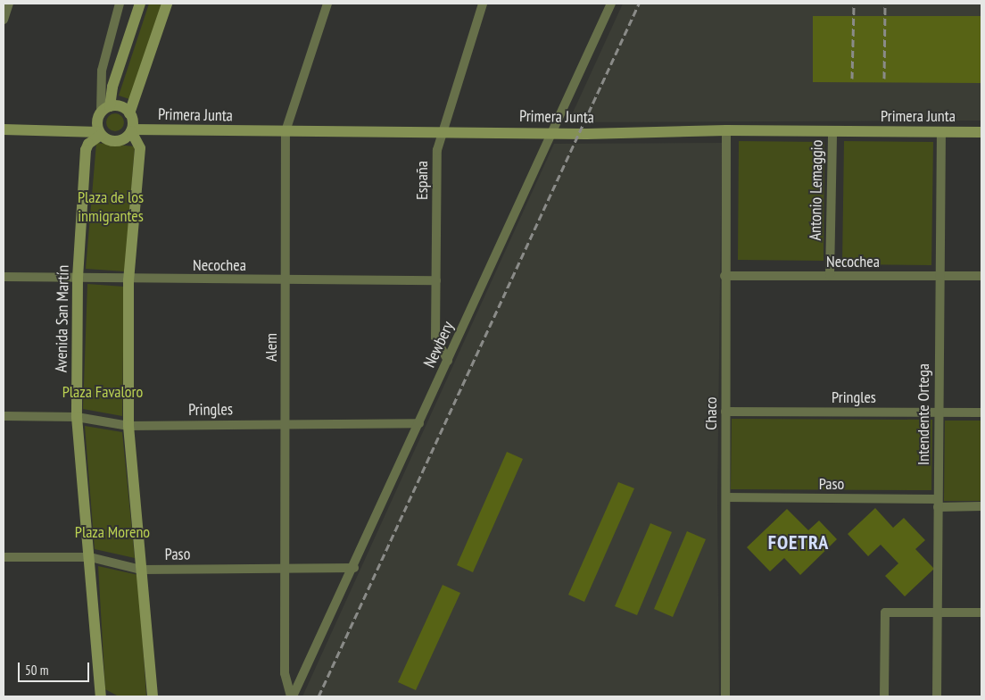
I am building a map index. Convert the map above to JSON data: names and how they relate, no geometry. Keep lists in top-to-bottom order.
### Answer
{
  "streets": {
    "main road": ["Primera Junta", "Avenida San Martín"],
    "street": [
      "España",
      "Antonio Lemaggio",
      "Necochea",
      "Newbery",
      "Alem",
      "Pringles",
      "Chaco",
      "Intendente Ortega",
      "Paso"
    ]
  },
  "crossings": [
    ["Primera Junta", "España"],
    ["Primera Junta", "Antonio Lemaggio"],
    ["Primera Junta", "Avenida San Martín"],
    ["Primera Junta", "Newbery"],
    ["Primera Junta", "Alem"],
    ["Primera Junta", "Chaco"],
    ["Primera Junta", "Intendente Ortega"],
    ["España", "Necochea"],
    ["España", "Newbery"],
    ["Antonio Lemaggio", "Necochea"],
    ["Necochea", "Avenida San Martín"],
    ["Necochea", "Alem"],
    ["Necochea", "Chaco"],
    ["Necochea", "Intendente Ortega"],
    ["Avenida San Martín", "Pringles"],
    ["Avenida San Martín", "Paso"],
    ["Newbery", "Alem"],
    ["Newbery", "Pringles"],
    ["Newbery", "Paso"],
    ["Alem", "Pringles"],
    ["Alem", "Paso"],
    ["Pringles", "Chaco"],
    ["Pringles", "Intendente Ortega"],
    ["Chaco", "Paso"],
    ["Intendente Ortega", "Paso"]
  ],
  "districts": ["FOETRA"],
  "parks": ["Plaza de los inmigrantes", "Plaza Favaloro", "Plaza Moreno"],
  "scale_bar": "50 m"
}
